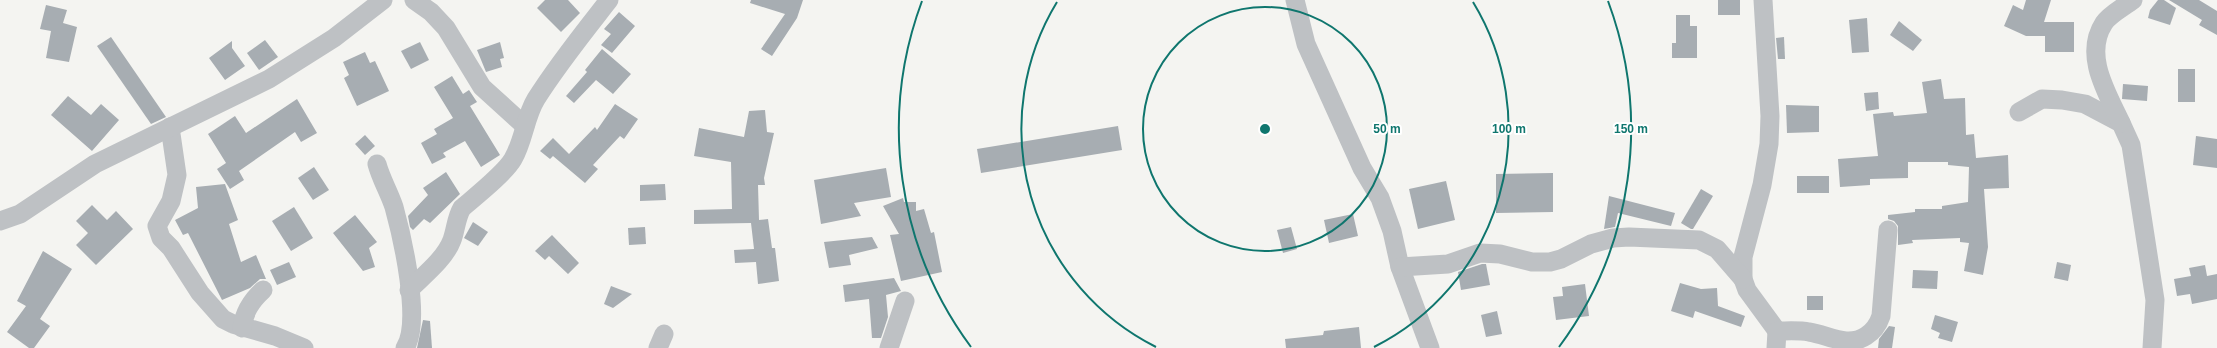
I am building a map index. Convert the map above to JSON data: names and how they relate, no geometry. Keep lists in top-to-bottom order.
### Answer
{
  "rings": ["50 m", "100 m", "150 m"]
}
